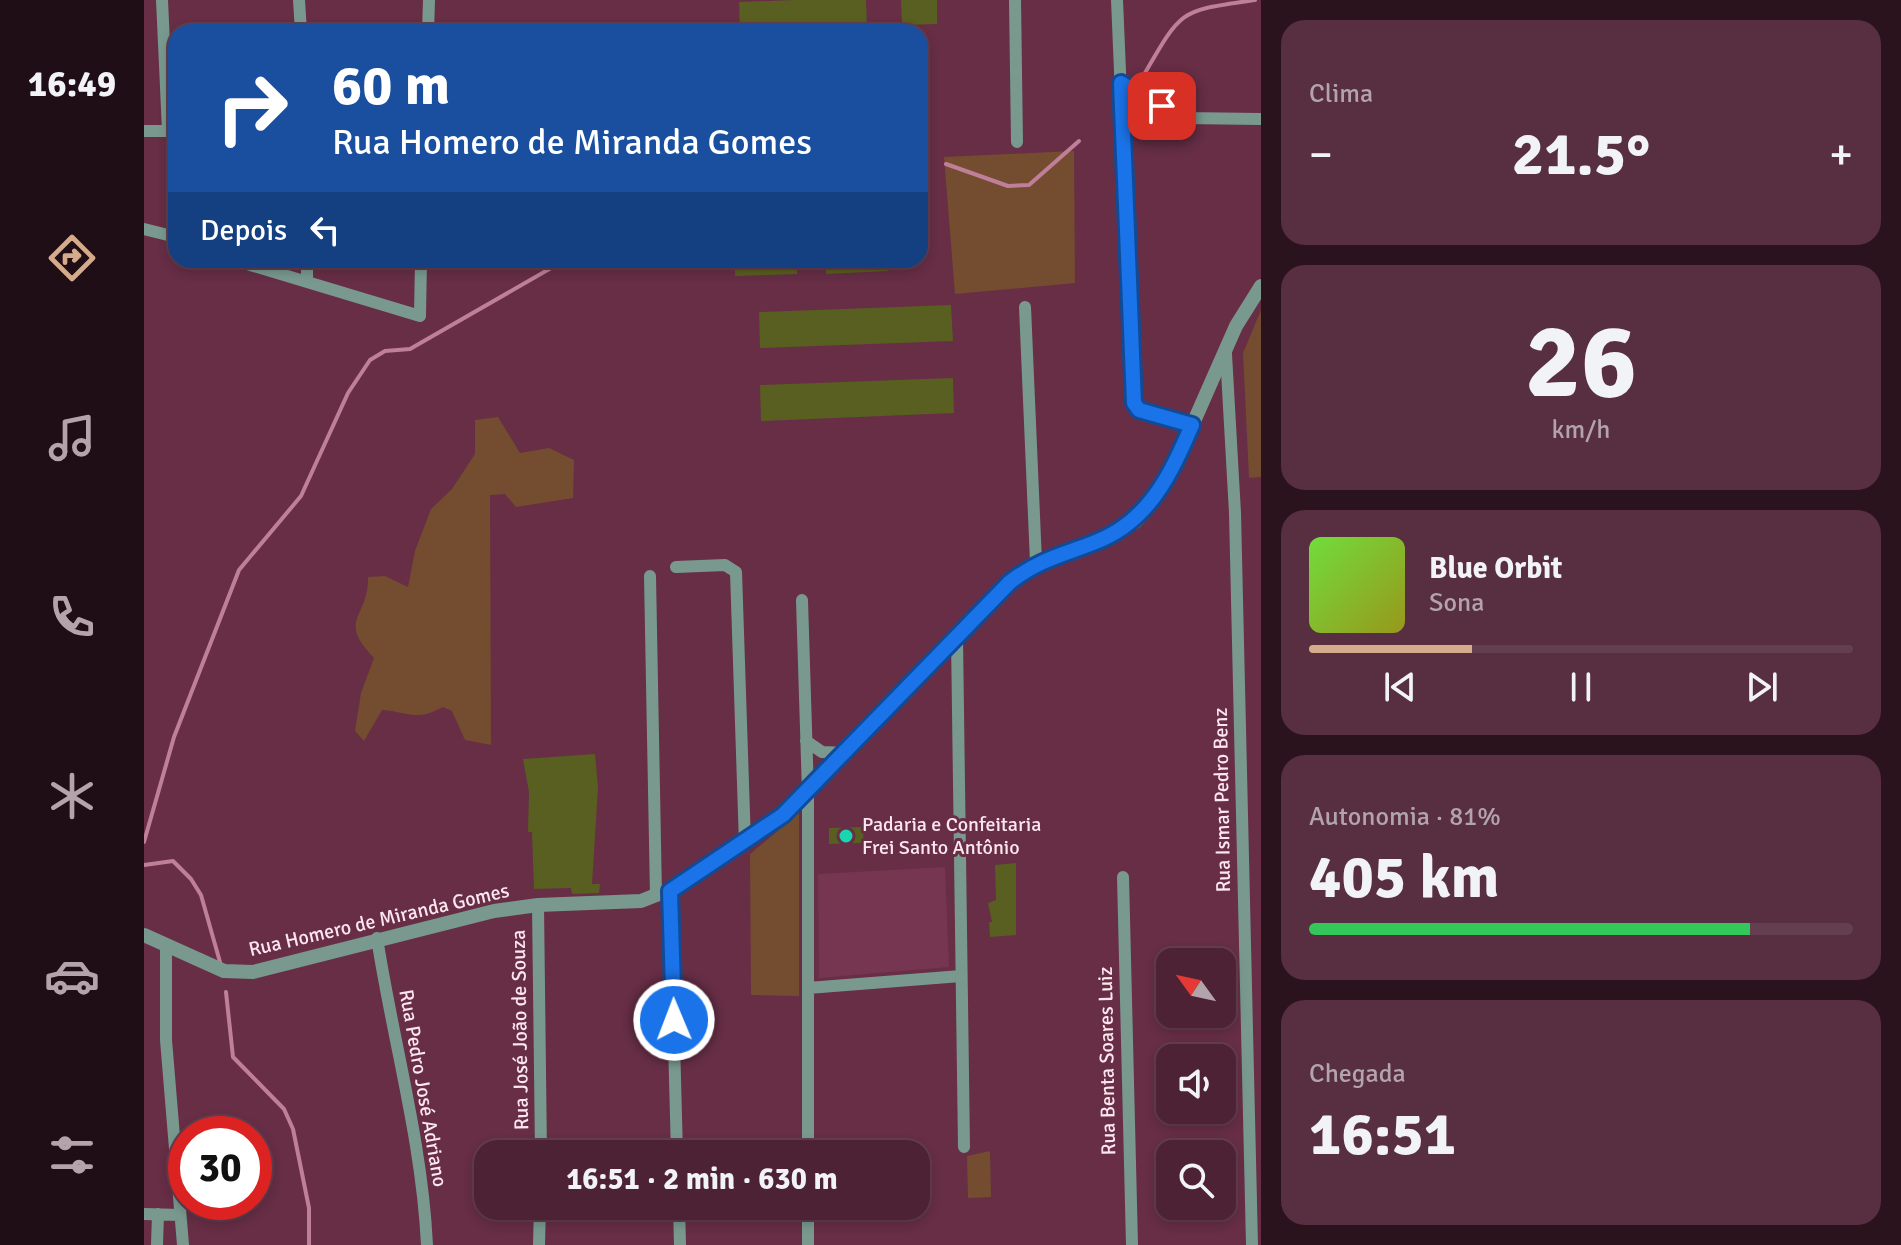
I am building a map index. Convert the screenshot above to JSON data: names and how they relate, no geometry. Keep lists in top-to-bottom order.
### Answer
{
  "streets": {
    "street": [
      "Rua Ismar Pedro Benz",
      "Rua Homero de Miranda Gomes",
      "Rua José João de Souza",
      "Rua Benta Soares Luiz",
      "Rua Pedro José Adriano"
    ]
  },
  "crossings": [
    ["Rua Ismar Pedro Benz", "Rua Homero de Miranda Gomes"],
    ["Rua Homero de Miranda Gomes", "Rua José João de Souza"],
    ["Rua Homero de Miranda Gomes", "Rua Pedro José Adriano"]
  ],
  "places": ["Padaria e Confeitaria Frei Santo Antônio"],
  "north": "top left",
  "page": {
    "tabs": "16:49",
    "tile": [
      "Clima",
      ["26", "km/h"],
      ["Autonomia · 81%", "405 km"],
      ["Chegada", "16:51"]
    ],
    "turn": ["60 m", "Rua Homero de Miranda Gomes"],
    "heat": ["−", "21.5°", "+"],
    "then": "Depois",
    "song": ["Blue Orbit", "Sona"],
    "limit": "30",
    "trip": "16:51 · 2 min · 630 m"
  }
}
